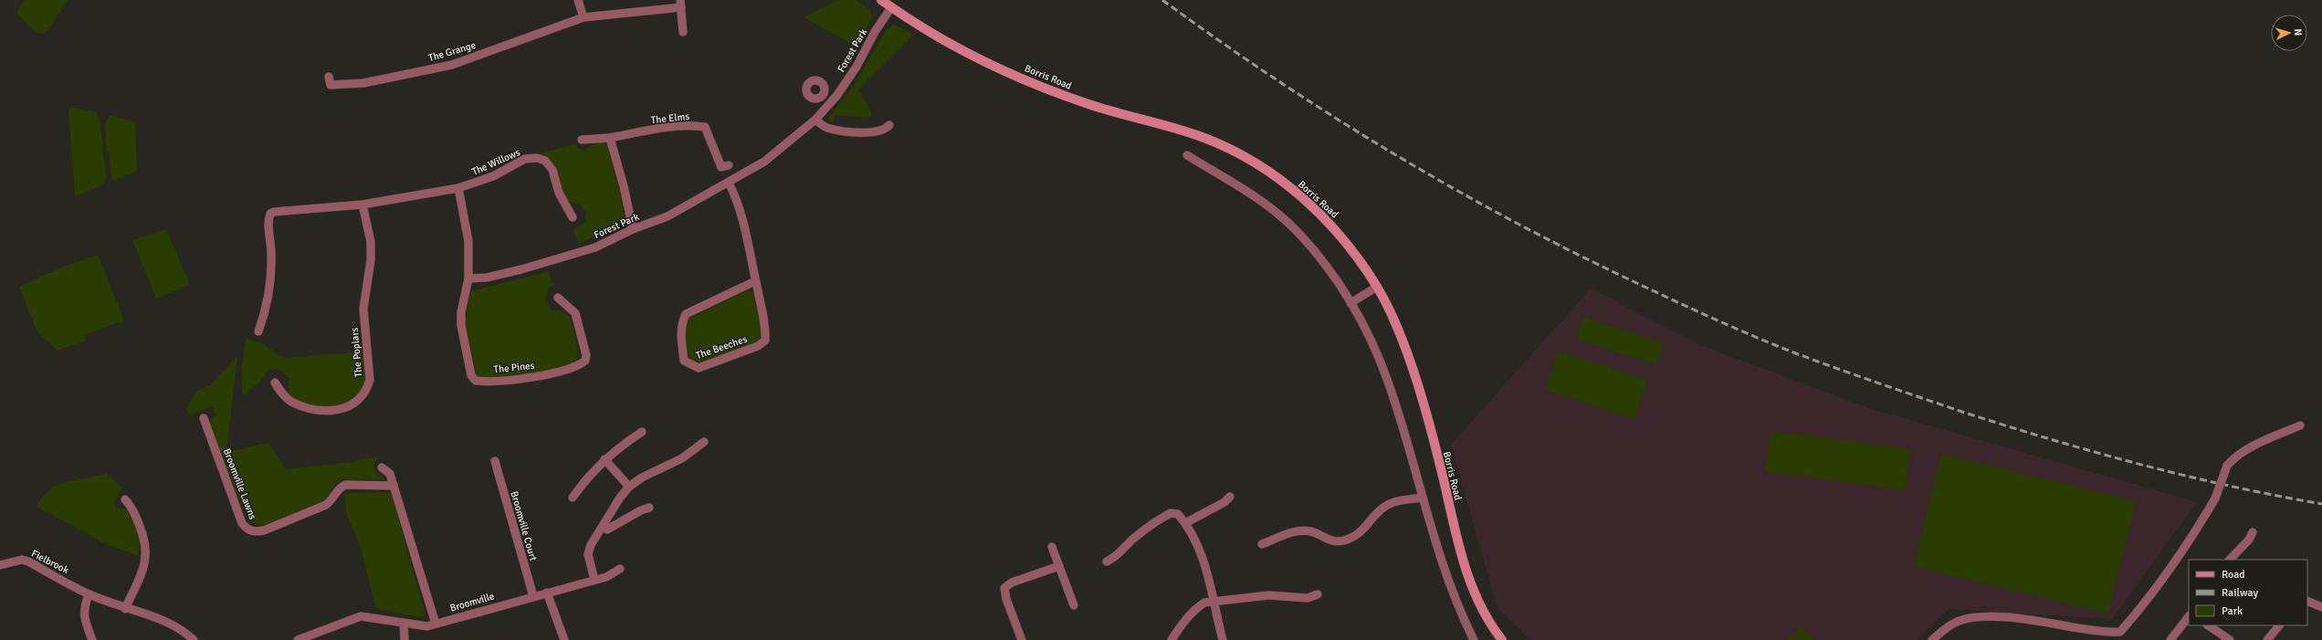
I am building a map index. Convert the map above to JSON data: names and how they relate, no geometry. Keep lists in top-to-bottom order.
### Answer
{
  "streets": {
    "street": [
      "Forest Park",
      "The Grange",
      "Borris Road",
      "The Elms",
      "The Willows",
      "The Beeches",
      "The Poplars",
      "The Pines",
      "Broomville Lawns",
      "Broomville Court",
      "Fielbrook",
      "Broomville"
    ]
  },
  "crossings": [
    ["Forest Park", "Borris Road"],
    ["Forest Park", "The Beeches"],
    ["Forest Park", "The Pines"],
    ["Broomville Court", "Broomville"]
  ],
  "legend": ["Road", "Railway", "Park"],
  "north": "right"
}
